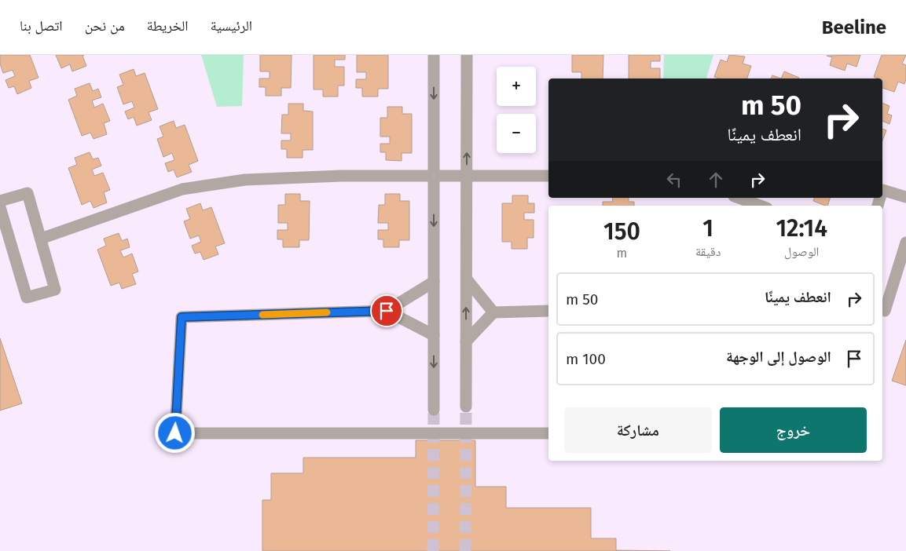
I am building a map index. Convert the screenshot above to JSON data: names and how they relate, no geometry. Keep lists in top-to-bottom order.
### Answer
{
  "page": {
    "header": "Beeline",
    "nav": [
      "الرئيسية",
      "الخريطة",
      "من نحن",
      "اتصل بنا"
    ],
    "map_buttons": ["+", "−"],
    "turn": ["50 m", "انعطف يمينًا"],
    "eta": [
      "12:14",
      "الوصول",
      "1",
      "دقيقة",
      "150",
      "m"
    ],
    "list": [
      {
        "name": "انعطف يمينًا",
        "value": "50 m"
      },
      {
        "name": "الوصول إلى الوجهة",
        "value": "100 m"
      }
    ],
    "buttons": ["خروج", "مشاركة"]
  }
}
